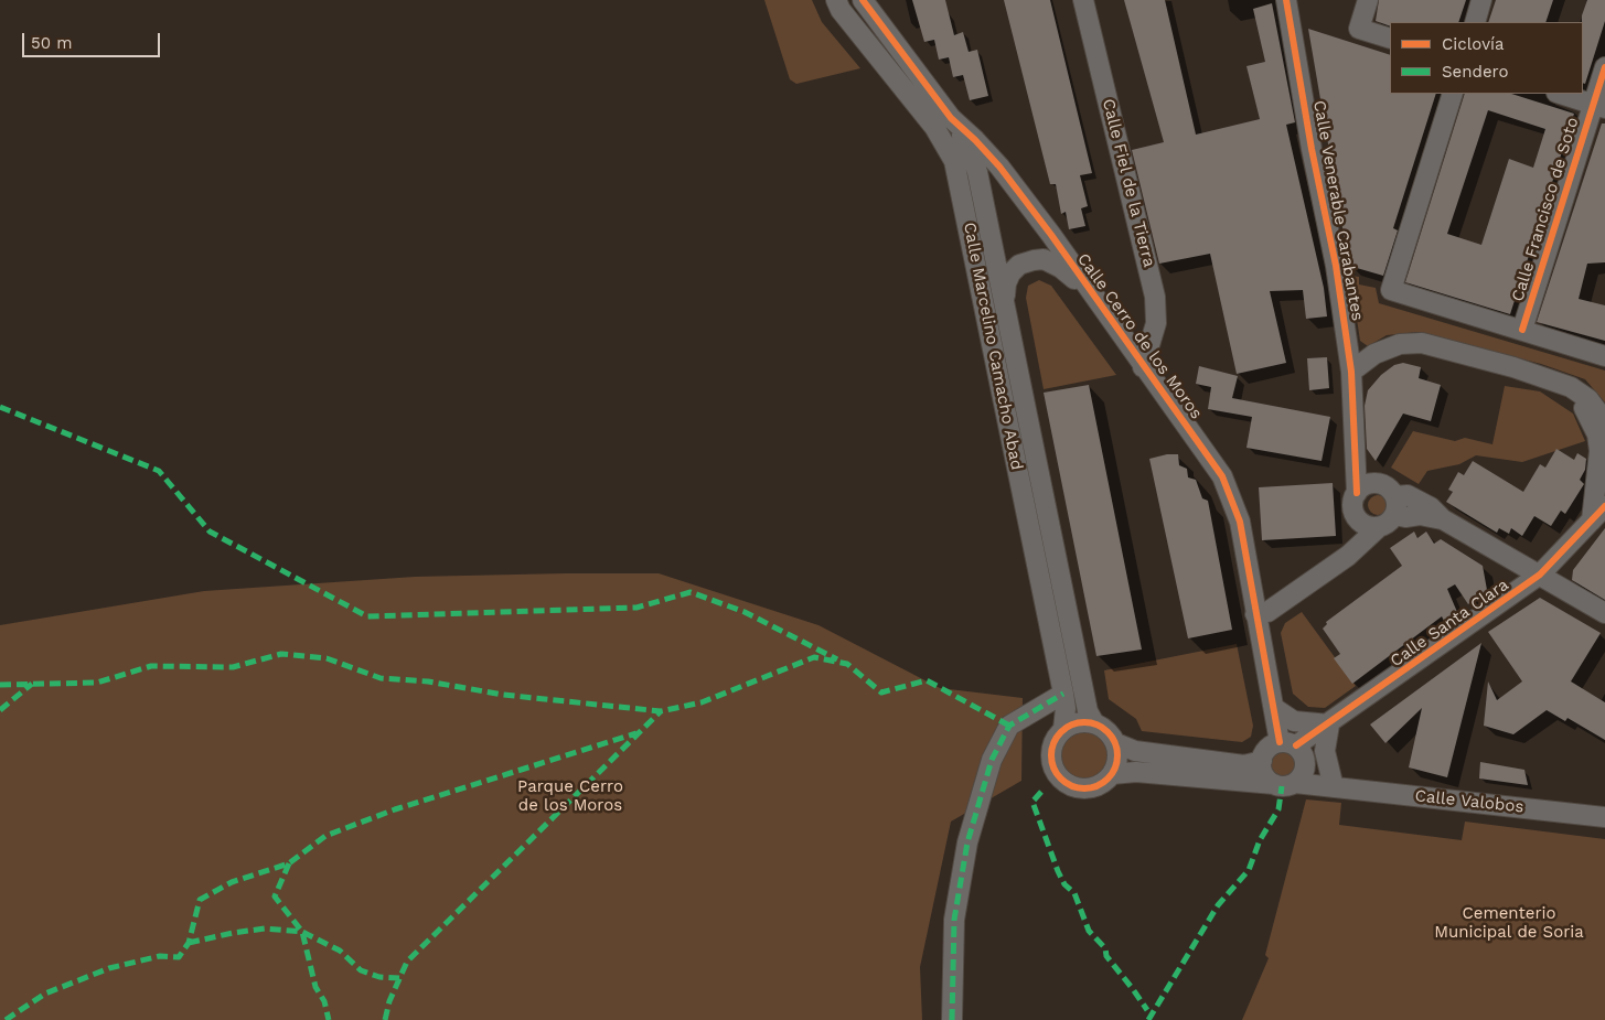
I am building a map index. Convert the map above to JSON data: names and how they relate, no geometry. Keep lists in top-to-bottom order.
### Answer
{
  "streets": {
    "street": [
      "Calle Fiel de la Tierra",
      "Calle Francisco de Soto",
      "Calle Venerable Carabantes",
      "Calle Cerro de los Moros",
      "Calle Marcelino Camacho Abad",
      "Calle Santa Clara",
      "Calle Valobos"
    ]
  },
  "crossings": [
    ["Calle Fiel de la Tierra", "Calle Cerro de los Moros"],
    ["Calle Cerro de los Moros", "Calle Marcelino Camacho Abad"],
    ["Calle Cerro de los Moros", "Calle Santa Clara"],
    ["Calle Cerro de los Moros", "Calle Valobos"],
    ["Calle Marcelino Camacho Abad", "Calle Valobos"],
    ["Calle Santa Clara", "Calle Valobos"]
  ],
  "parks": ["Parque Cerro de los Moros", "Cementerio Municipal de Soria"],
  "legend": ["Ciclovía", "Sendero"],
  "scale_bar": "50 m"
}
